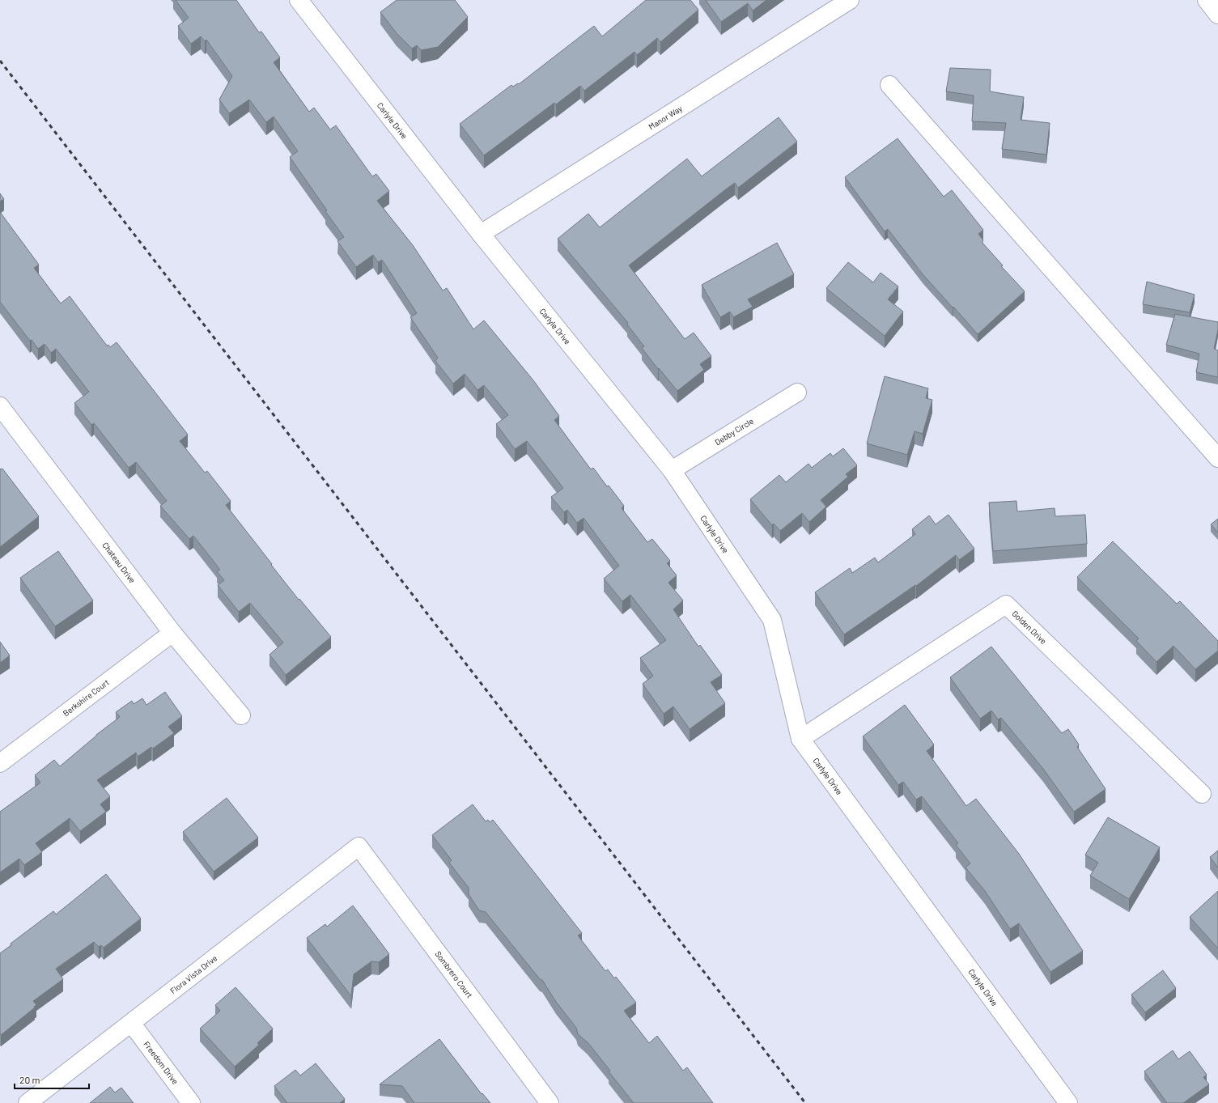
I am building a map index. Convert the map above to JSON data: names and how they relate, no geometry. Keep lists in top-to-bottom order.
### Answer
{
  "streets": {
    "street": [
      "Manor Way",
      "Carlyle Drive",
      "Debby Circle",
      "Chateau Drive",
      "Golden Drive",
      "Berkshire Court",
      "Flora Vista Drive",
      "Sombrero Court",
      "Freedom Drive"
    ]
  },
  "crossings": [
    ["Manor Way", "Carlyle Drive"],
    ["Carlyle Drive", "Debby Circle"],
    ["Carlyle Drive", "Golden Drive"],
    ["Chateau Drive", "Berkshire Court"],
    ["Flora Vista Drive", "Sombrero Court"],
    ["Flora Vista Drive", "Freedom Drive"]
  ],
  "scale_bar": "20 m"
}
